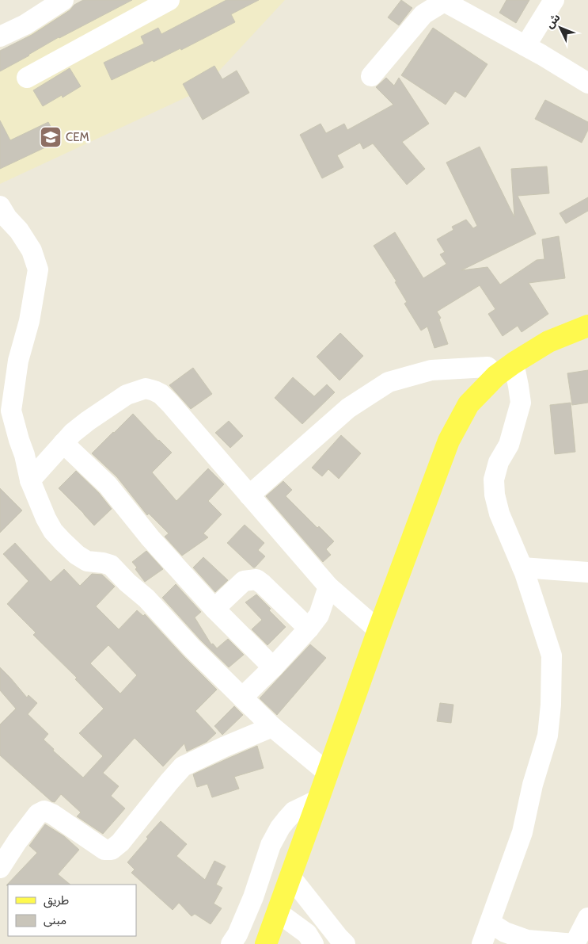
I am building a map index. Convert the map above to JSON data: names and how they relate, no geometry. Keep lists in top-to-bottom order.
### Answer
{
  "places": {
    "school or university": ["CEM"]
  },
  "legend": ["طريق", "مبنى"],
  "north": "top left"
}
